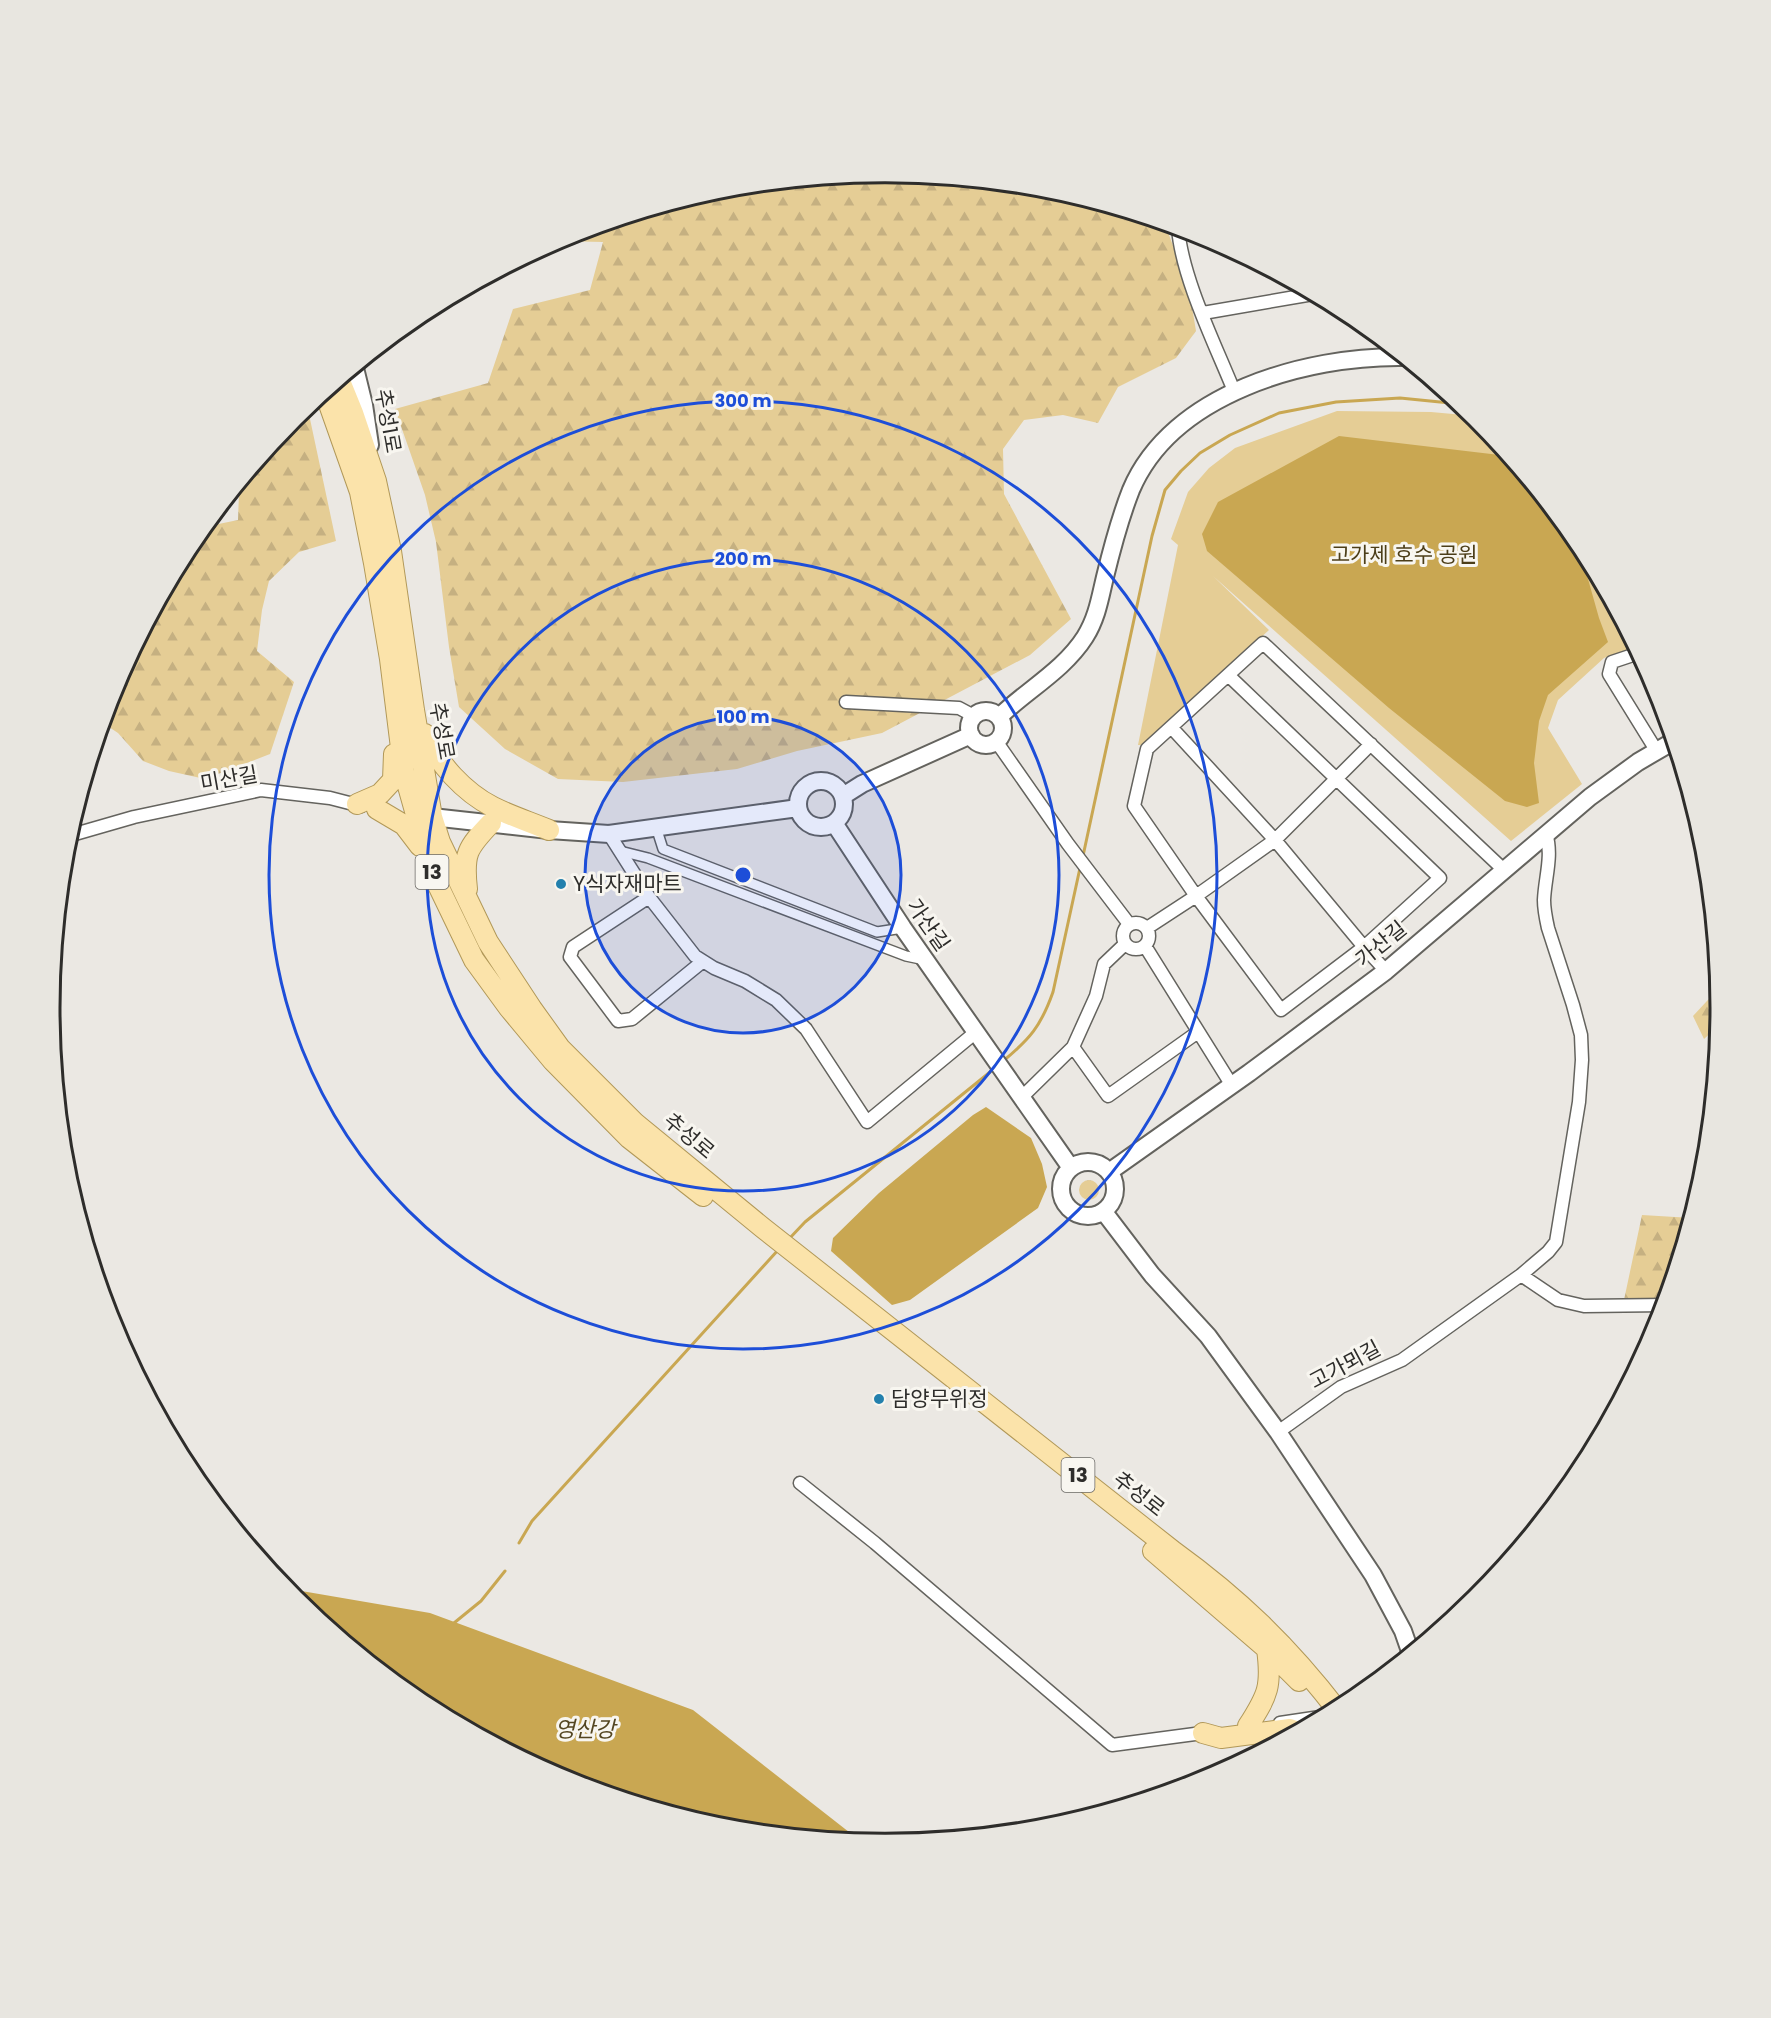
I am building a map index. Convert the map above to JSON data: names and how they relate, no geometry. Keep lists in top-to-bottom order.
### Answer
{
  "streets": {
    "main road": ["추성로", "13"],
    "street": [
      "추성1로",
      "미산길",
      "가산길",
      "고가뫼길"
    ]
  },
  "crossings": [
    ["추성1로", "추성로"],
    ["추성로", "미산길"],
    ["가산길", "고가뫼길"]
  ],
  "water": ["영산강"],
  "parks": ["고가제 호수 공원"],
  "places": ["Y식자재마트", "담양무위정"],
  "rings": ["300 m", "200 m", "100 m"]
}
